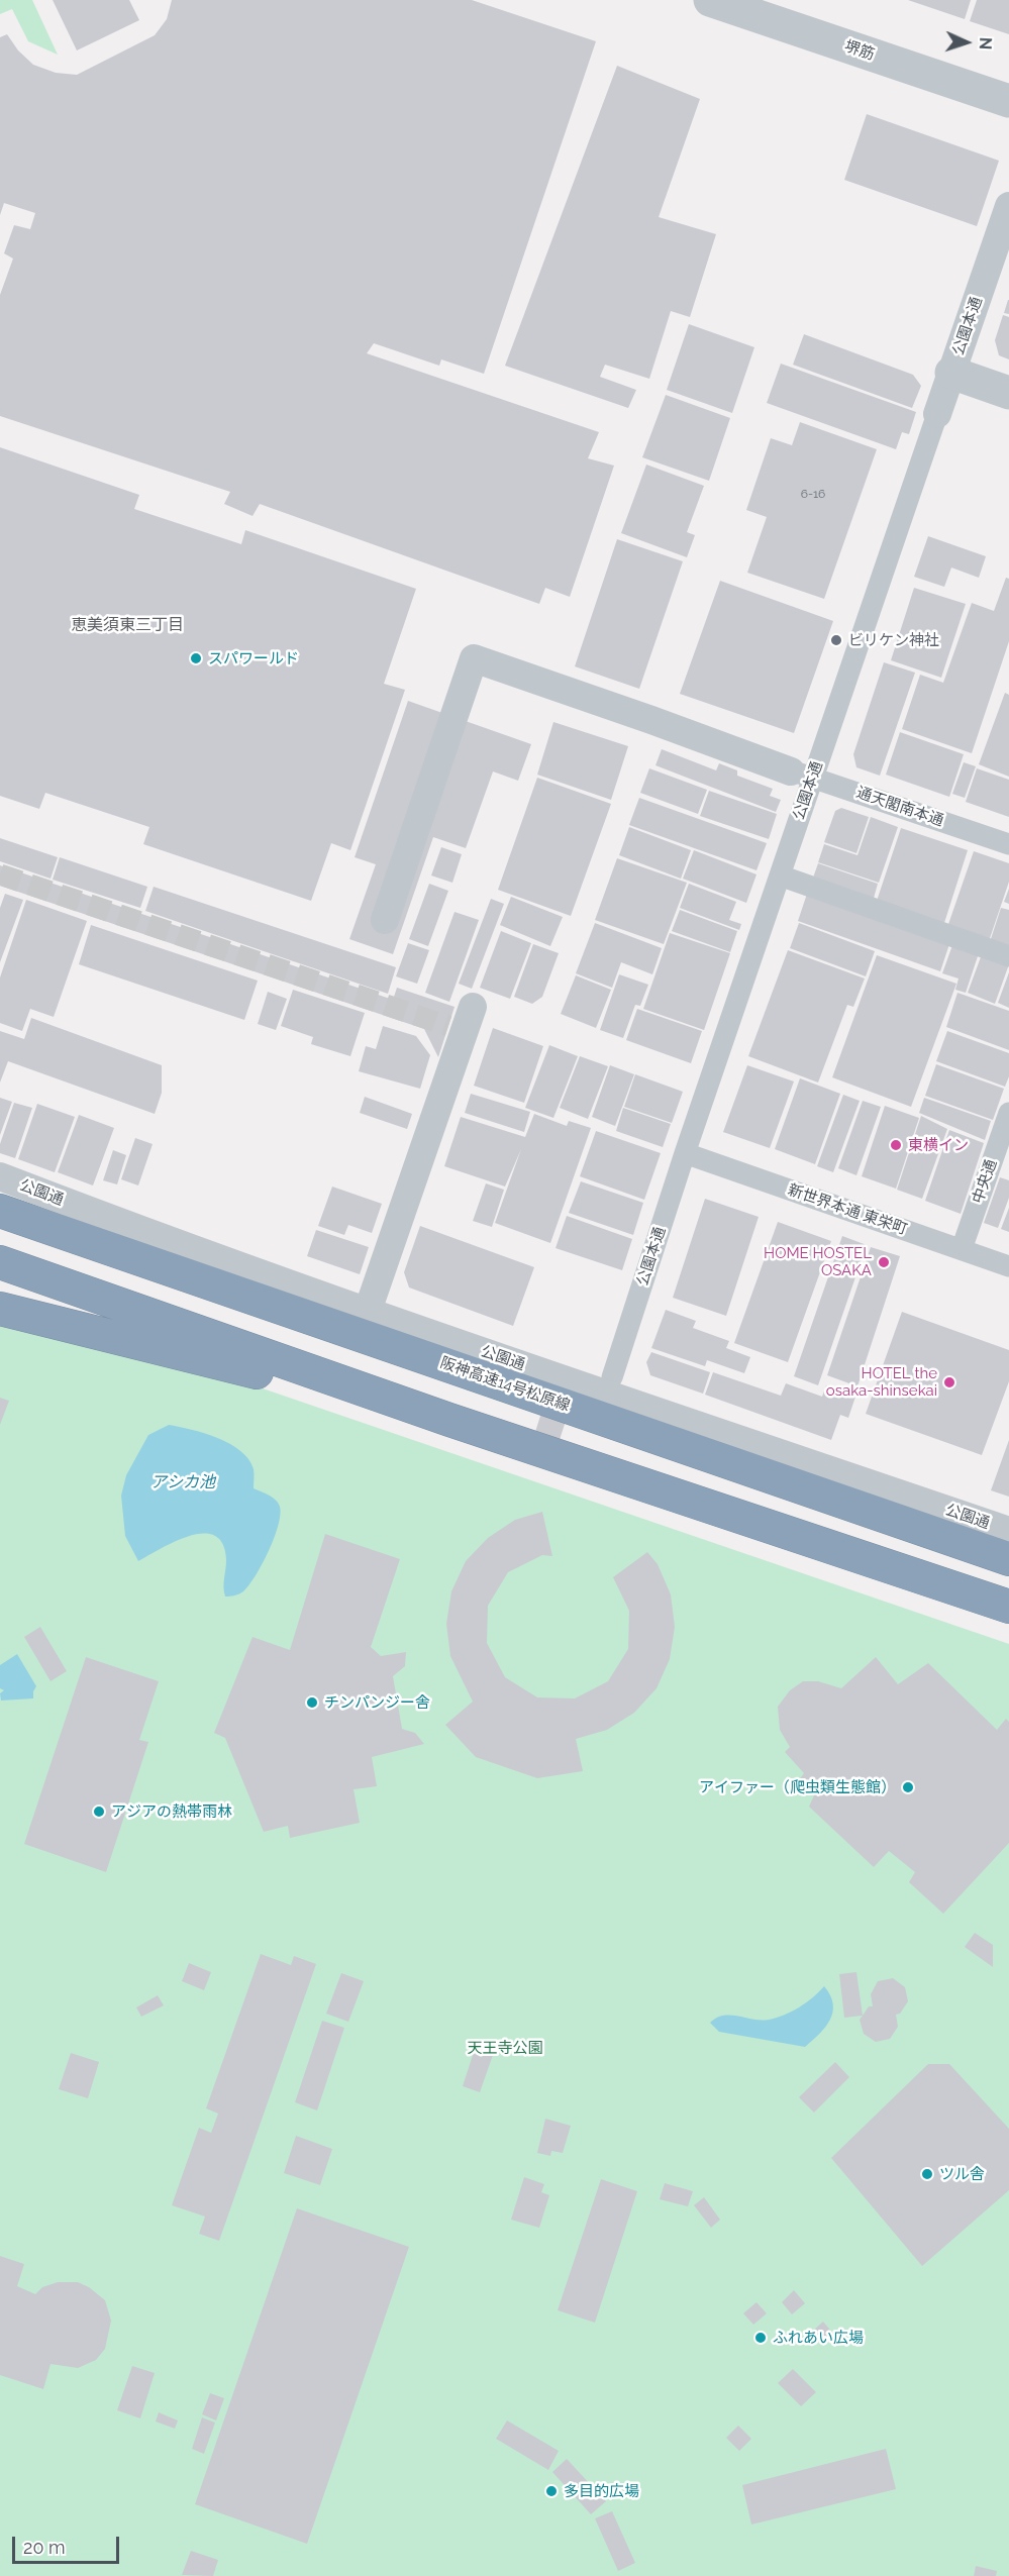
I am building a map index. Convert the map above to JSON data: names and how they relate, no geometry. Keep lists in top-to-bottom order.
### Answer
{
  "streets": {
    "highway": ["阪神高速14号松原線"],
    "street": [
      "堺筋",
      "公園本通",
      "通天閣南本通",
      "中央通",
      "公園通",
      "新世界本通 東栄町"
    ]
  },
  "crossings": [
    ["公園本通", "通天閣南本通"],
    ["公園本通", "新世界本通 東栄町"],
    ["中央通", "新世界本通 東栄町"]
  ],
  "districts": ["恵美須東三丁目"],
  "water": ["アシカ池"],
  "parks": ["天王寺公園"],
  "places": [
    "ビリケン神社",
    "スパワールド",
    "東横イン",
    "HOME HOSTEL OSAKA",
    "HOTEL the osaka-shinsekai",
    "チンパンジー舎",
    "アイファー（爬虫類生態館）",
    "アジアの熱帯雨林",
    "ツル舎",
    "ふれあい広場",
    "多目的広場"
  ],
  "house_numbers": ["6-16"],
  "scale_bar": "20 m",
  "north": "right"
}
